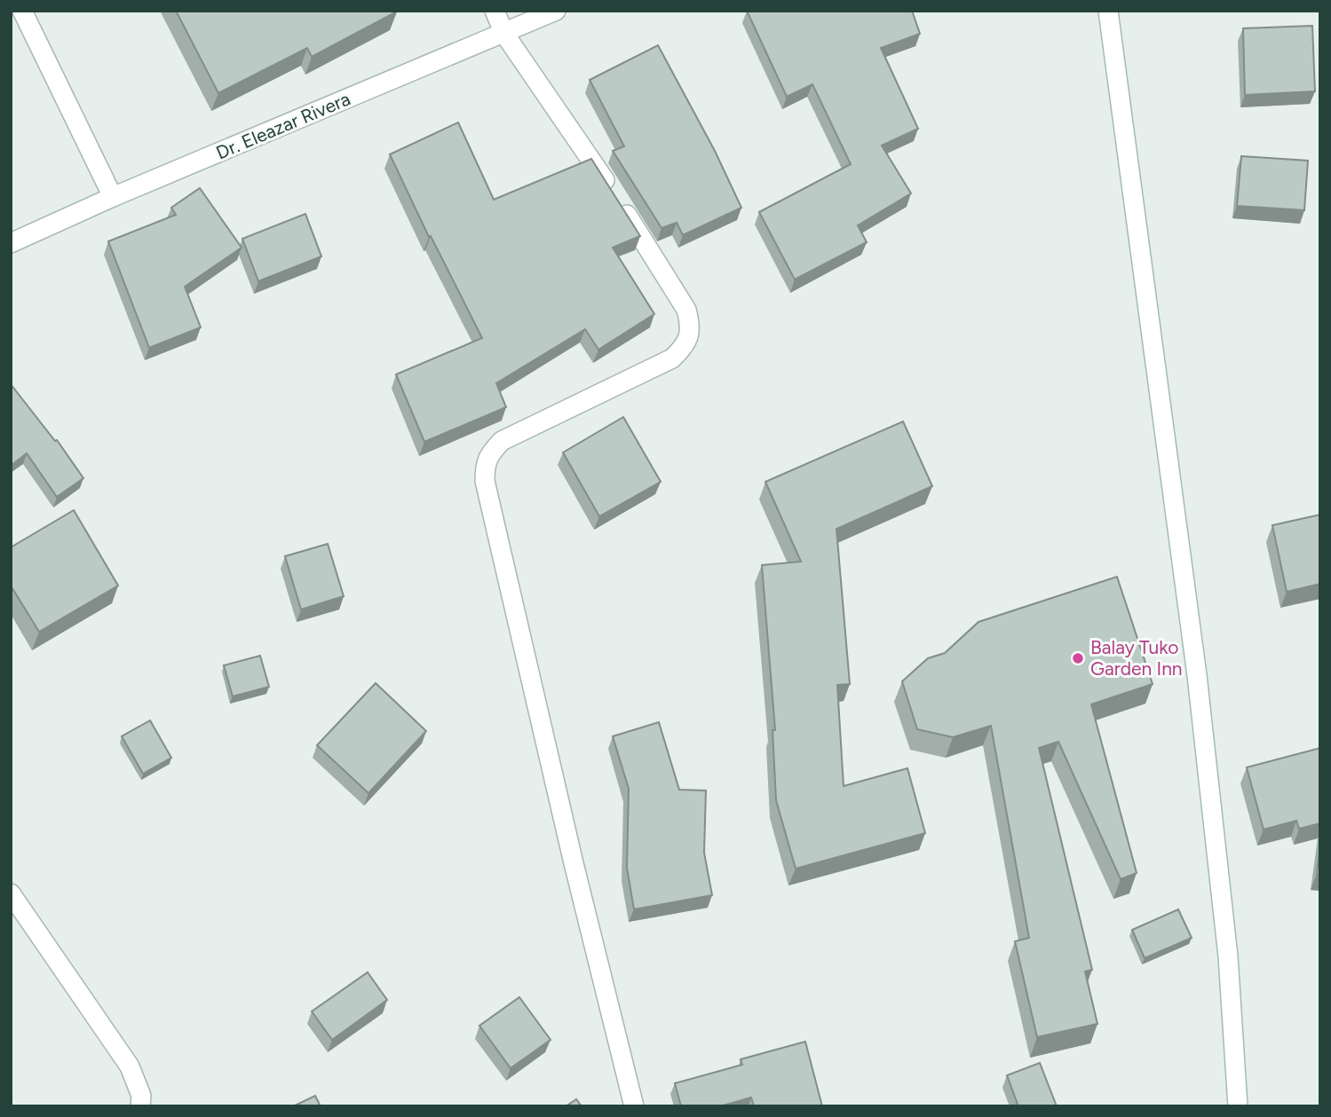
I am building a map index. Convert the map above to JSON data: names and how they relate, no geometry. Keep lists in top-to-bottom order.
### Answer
{
  "streets": {
    "street": ["Dr. Eleazar Rivera"]
  },
  "places": ["Balay Tuko Garden Inn"]
}
